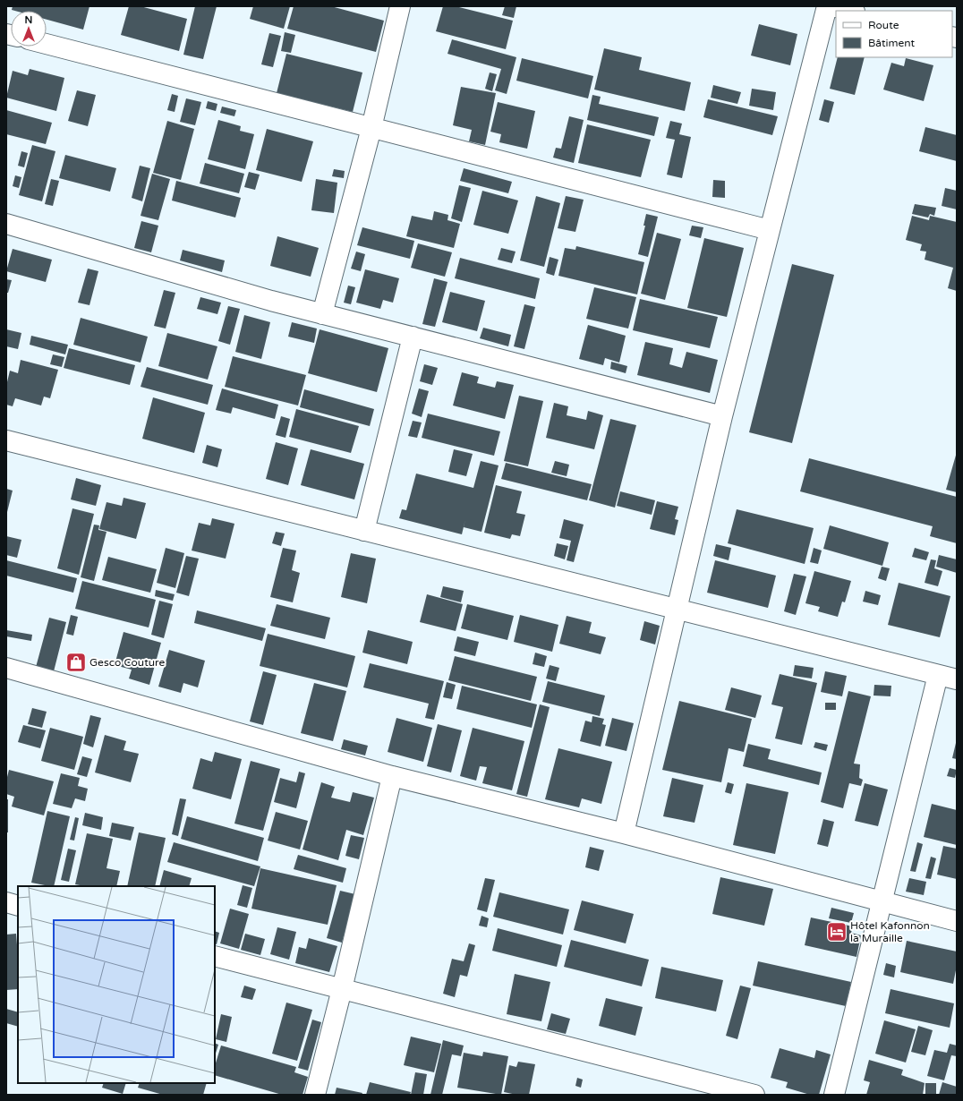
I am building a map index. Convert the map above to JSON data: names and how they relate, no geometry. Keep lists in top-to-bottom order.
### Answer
{
  "places": {
    "shop": ["Gesco Couture"],
    "hotel": ["Hôtel Kafonnon la Muraille"]
  },
  "legend": ["Route", "Bâtiment"],
  "north": "top"
}
